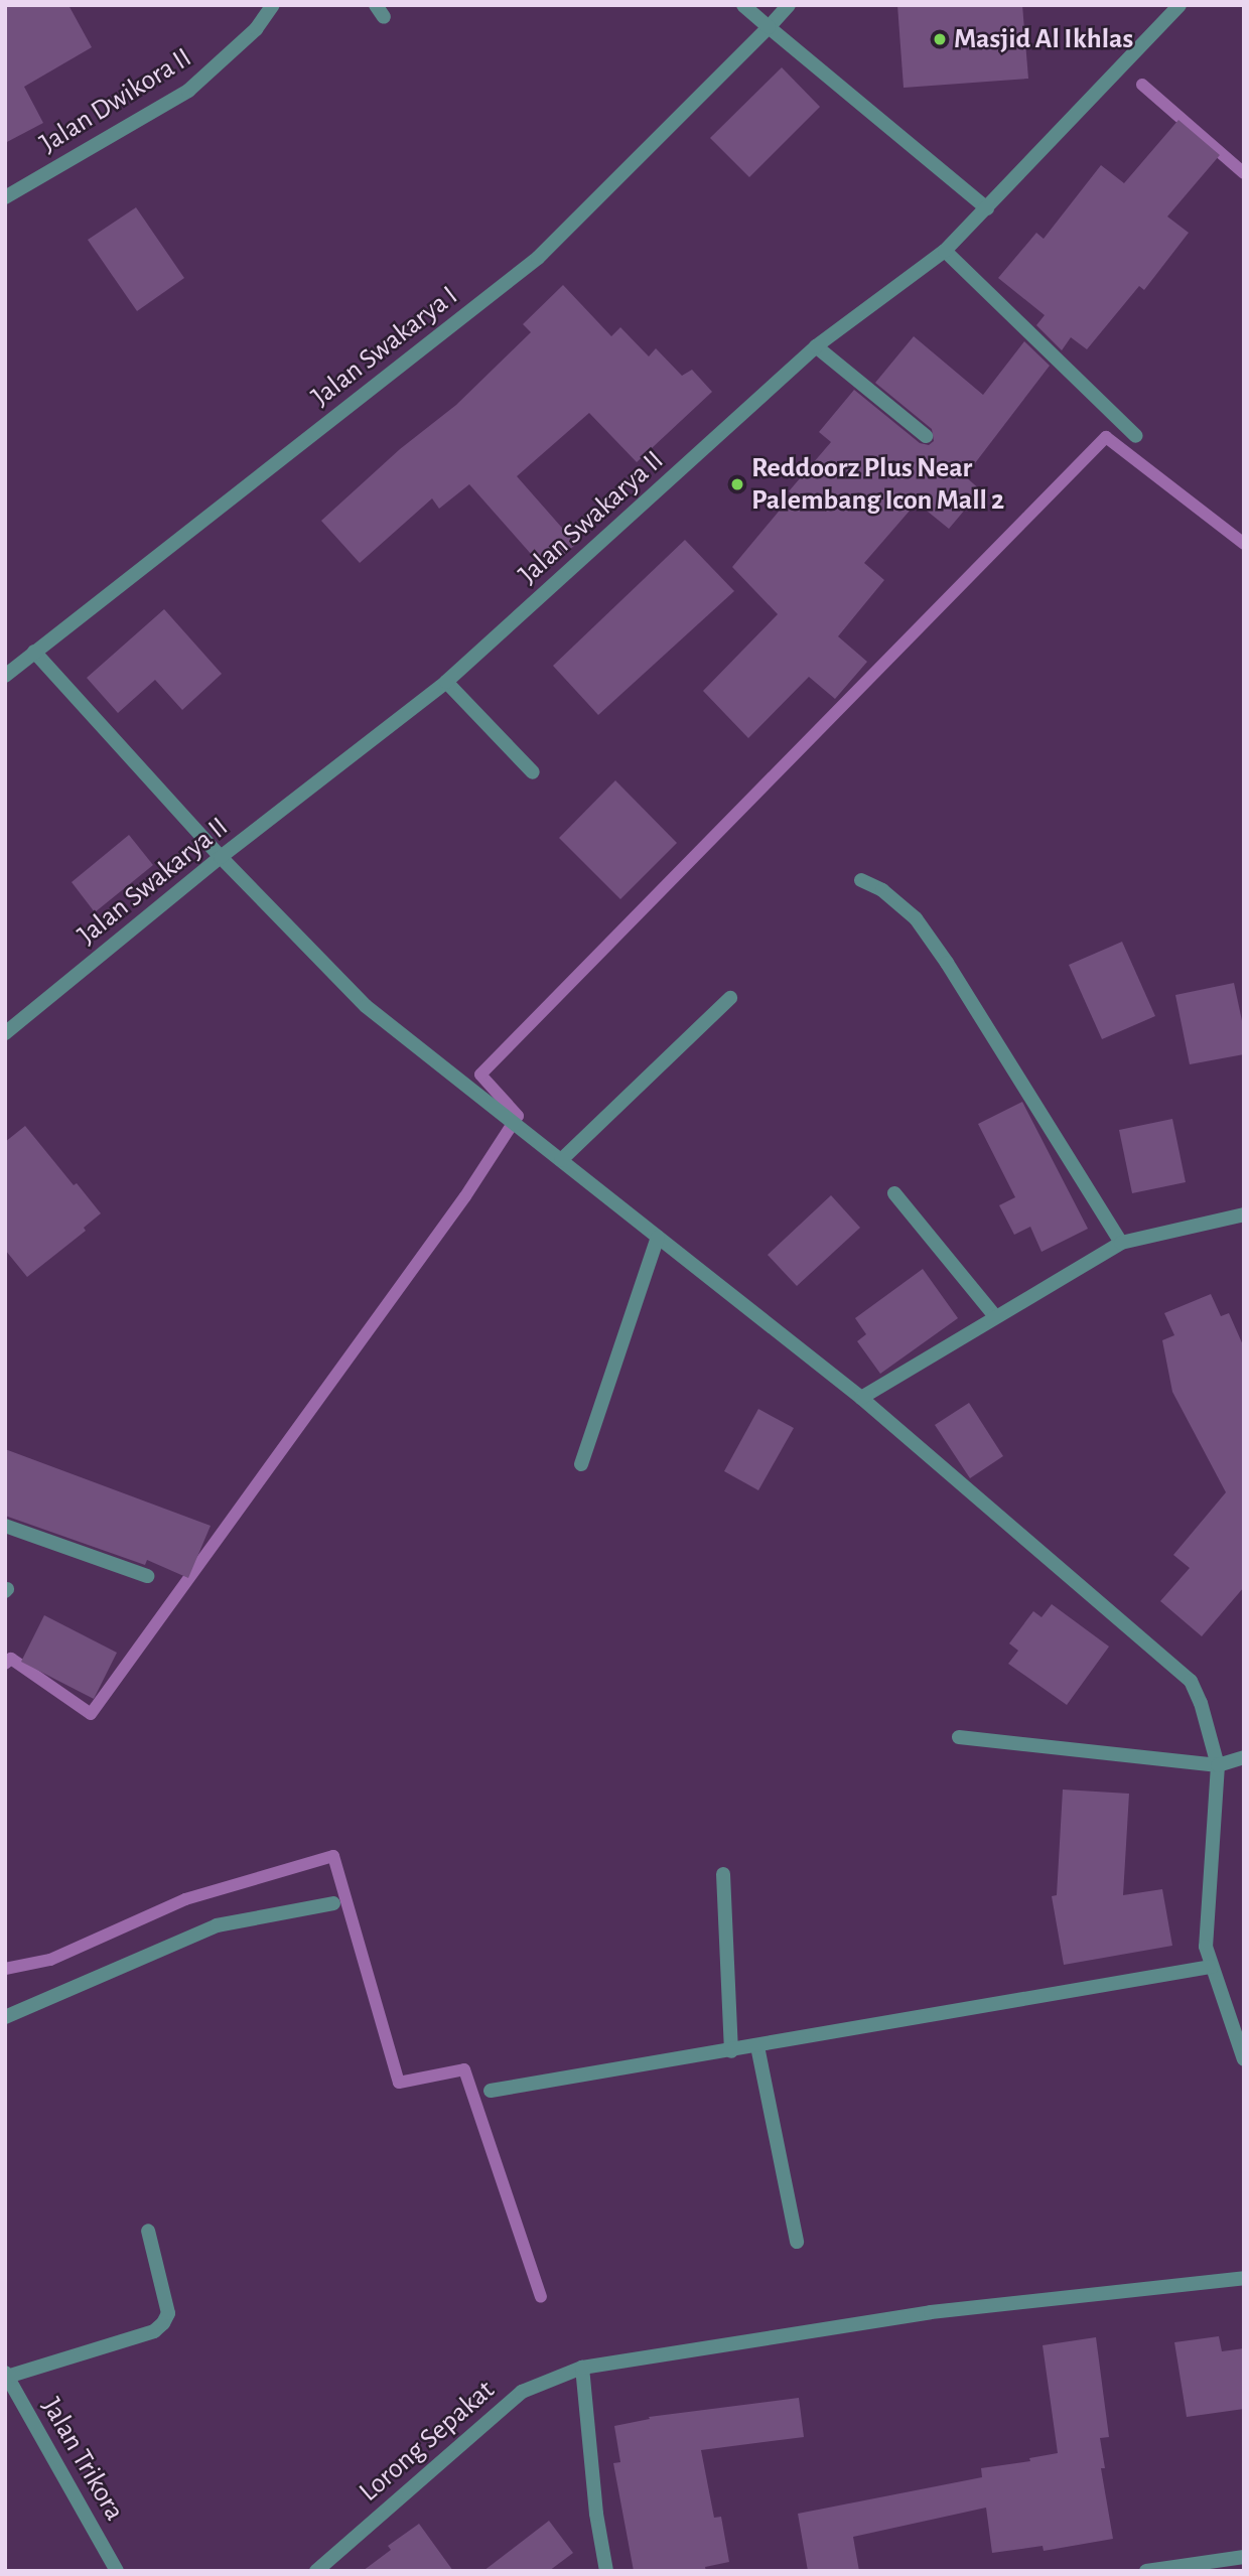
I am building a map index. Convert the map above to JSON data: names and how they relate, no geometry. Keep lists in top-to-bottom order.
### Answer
{
  "streets": {
    "street": [
      "Jalan Dwikora II",
      "Jalan Swakarya I",
      "Jalan Swakarya II",
      "Lorong Sepakat",
      "Jalan Trikora"
    ]
  },
  "places": ["Masjid Al Ikhlas", "Reddoorz Plus Near Palembang Icon Mall 2"]
}
